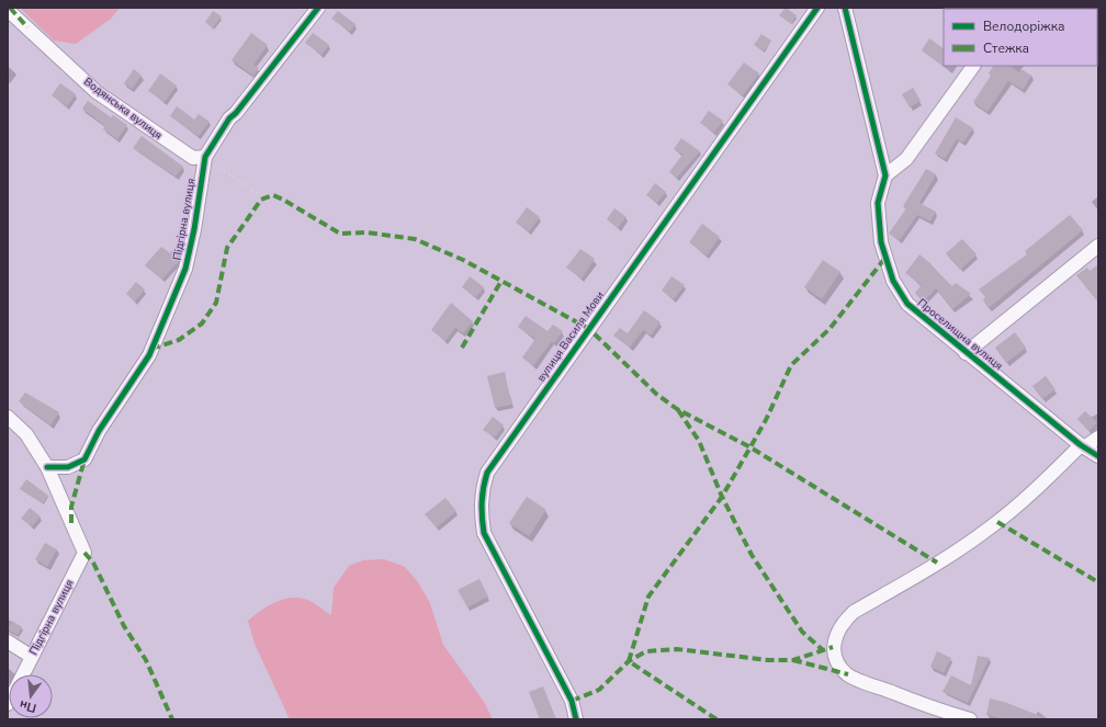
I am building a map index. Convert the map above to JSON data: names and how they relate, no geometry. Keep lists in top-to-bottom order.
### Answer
{
  "streets": {
    "street": [
      "Водянська вулиця",
      "Підгірна вулиця",
      "Проселищна вулиця",
      "вулиця Василя Мови"
    ]
  },
  "crossings": [
    ["Водянська вулиця", "Підгірна вулиця"]
  ],
  "legend": ["Велодоріжка", "Стежка"],
  "north": "bottom"
}
